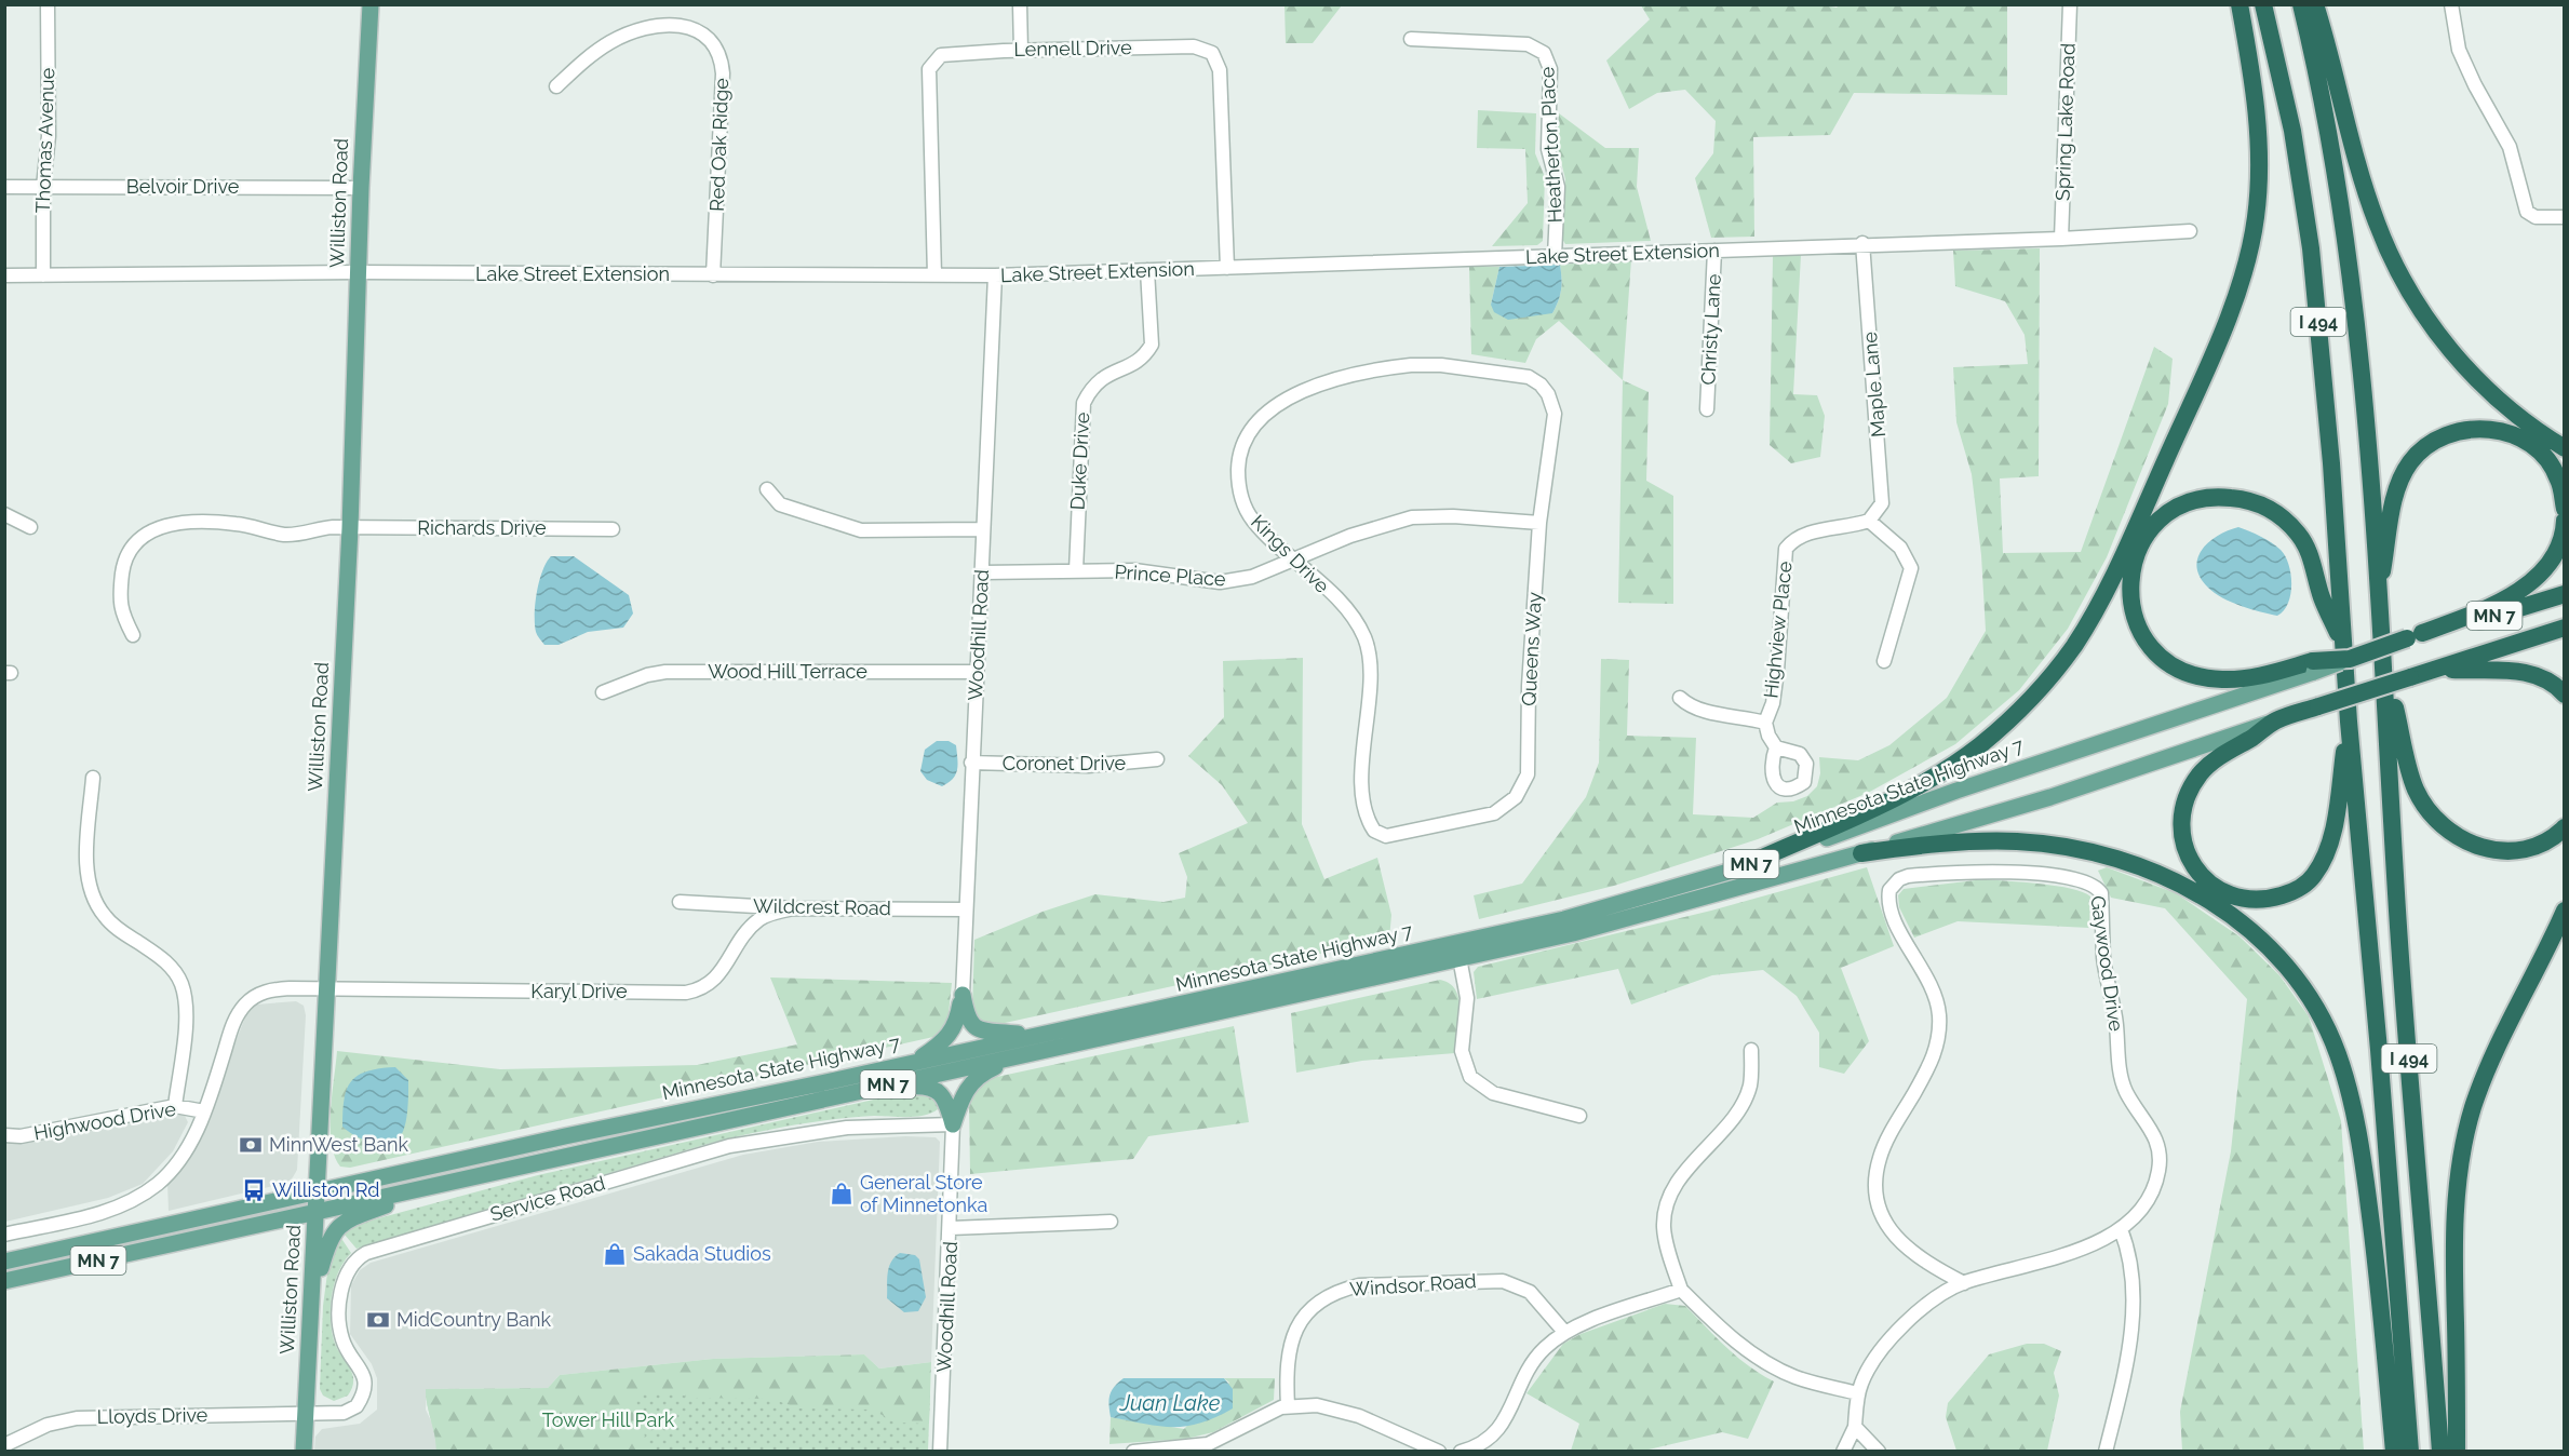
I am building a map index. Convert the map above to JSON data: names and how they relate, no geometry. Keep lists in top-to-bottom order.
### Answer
{
  "streets": {
    "highway": ["I 494", "MN 7", "Minnesota State Highway 7"],
    "main road": ["Williston Road"],
    "street": [
      "Lennell Drive",
      "Spring Lake Road",
      "Thomas Avenue",
      "Red Oak Ridge",
      "Heatherton Place",
      "Belvoir Drive",
      "Lake Street Extension",
      "Christy Lane",
      "Maple Lane",
      "Duke Drive",
      "Richards Drive",
      "Kings Drive",
      "Prince Place",
      "Highview Place",
      "Woodhill Road",
      "Queens Way",
      "Wood Hill Terrace",
      "Coronet Drive",
      "Wildcrest Road",
      "Gaywood Drive",
      "Karyl Drive",
      "Highwood Drive",
      "Service Road",
      "Windsor Road",
      "Lloyds Drive"
    ]
  },
  "crossings": [
    ["Lennell Drive", "Lake Street Extension"],
    ["Spring Lake Road", "Lake Street Extension"],
    ["Thomas Avenue", "Belvoir Drive"],
    ["Thomas Avenue", "Lake Street Extension"],
    ["Red Oak Ridge", "Lake Street Extension"],
    ["Heatherton Place", "Lake Street Extension"],
    ["Belvoir Drive", "Williston Road"],
    ["Williston Road", "Lake Street Extension"],
    ["Williston Road", "Richards Drive"],
    ["Williston Road", "Minnesota State Highway 7"],
    ["Williston Road", "Karyl Drive"],
    ["Williston Road", "Service Road"],
    ["Williston Road", "Lloyds Drive"],
    ["Lake Street Extension", "Christy Lane"],
    ["Lake Street Extension", "Maple Lane"],
    ["Lake Street Extension", "Duke Drive"],
    ["Lake Street Extension", "Woodhill Road"],
    ["I 494", "MN 7"],
    ["I 494", "Minnesota State Highway 7"],
    ["Maple Lane", "Highview Place"],
    ["Duke Drive", "Prince Place"],
    ["Kings Drive", "Prince Place"],
    ["Kings Drive", "Queens Way"],
    ["Prince Place", "Woodhill Road"],
    ["Prince Place", "Queens Way"],
    ["MN 7", "Minnesota State Highway 7"],
    ["Woodhill Road", "Wood Hill Terrace"],
    ["Woodhill Road", "Coronet Drive"],
    ["Woodhill Road", "Wildcrest Road"],
    ["Woodhill Road", "Service Road"],
    ["Wildcrest Road", "Karyl Drive"],
    ["Karyl Drive", "Highwood Drive"],
    ["Service Road", "Lloyds Drive"]
  ],
  "water": ["Juan Lake"],
  "parks": ["Tower Hill Park"],
  "places": {
    "bank": ["MinnWest Bank", "MidCountry Bank"],
    "bus stop": ["Williston Rd"],
    "shop": ["General Store of Minnetonka", "Sakada Studios"]
  }
}
